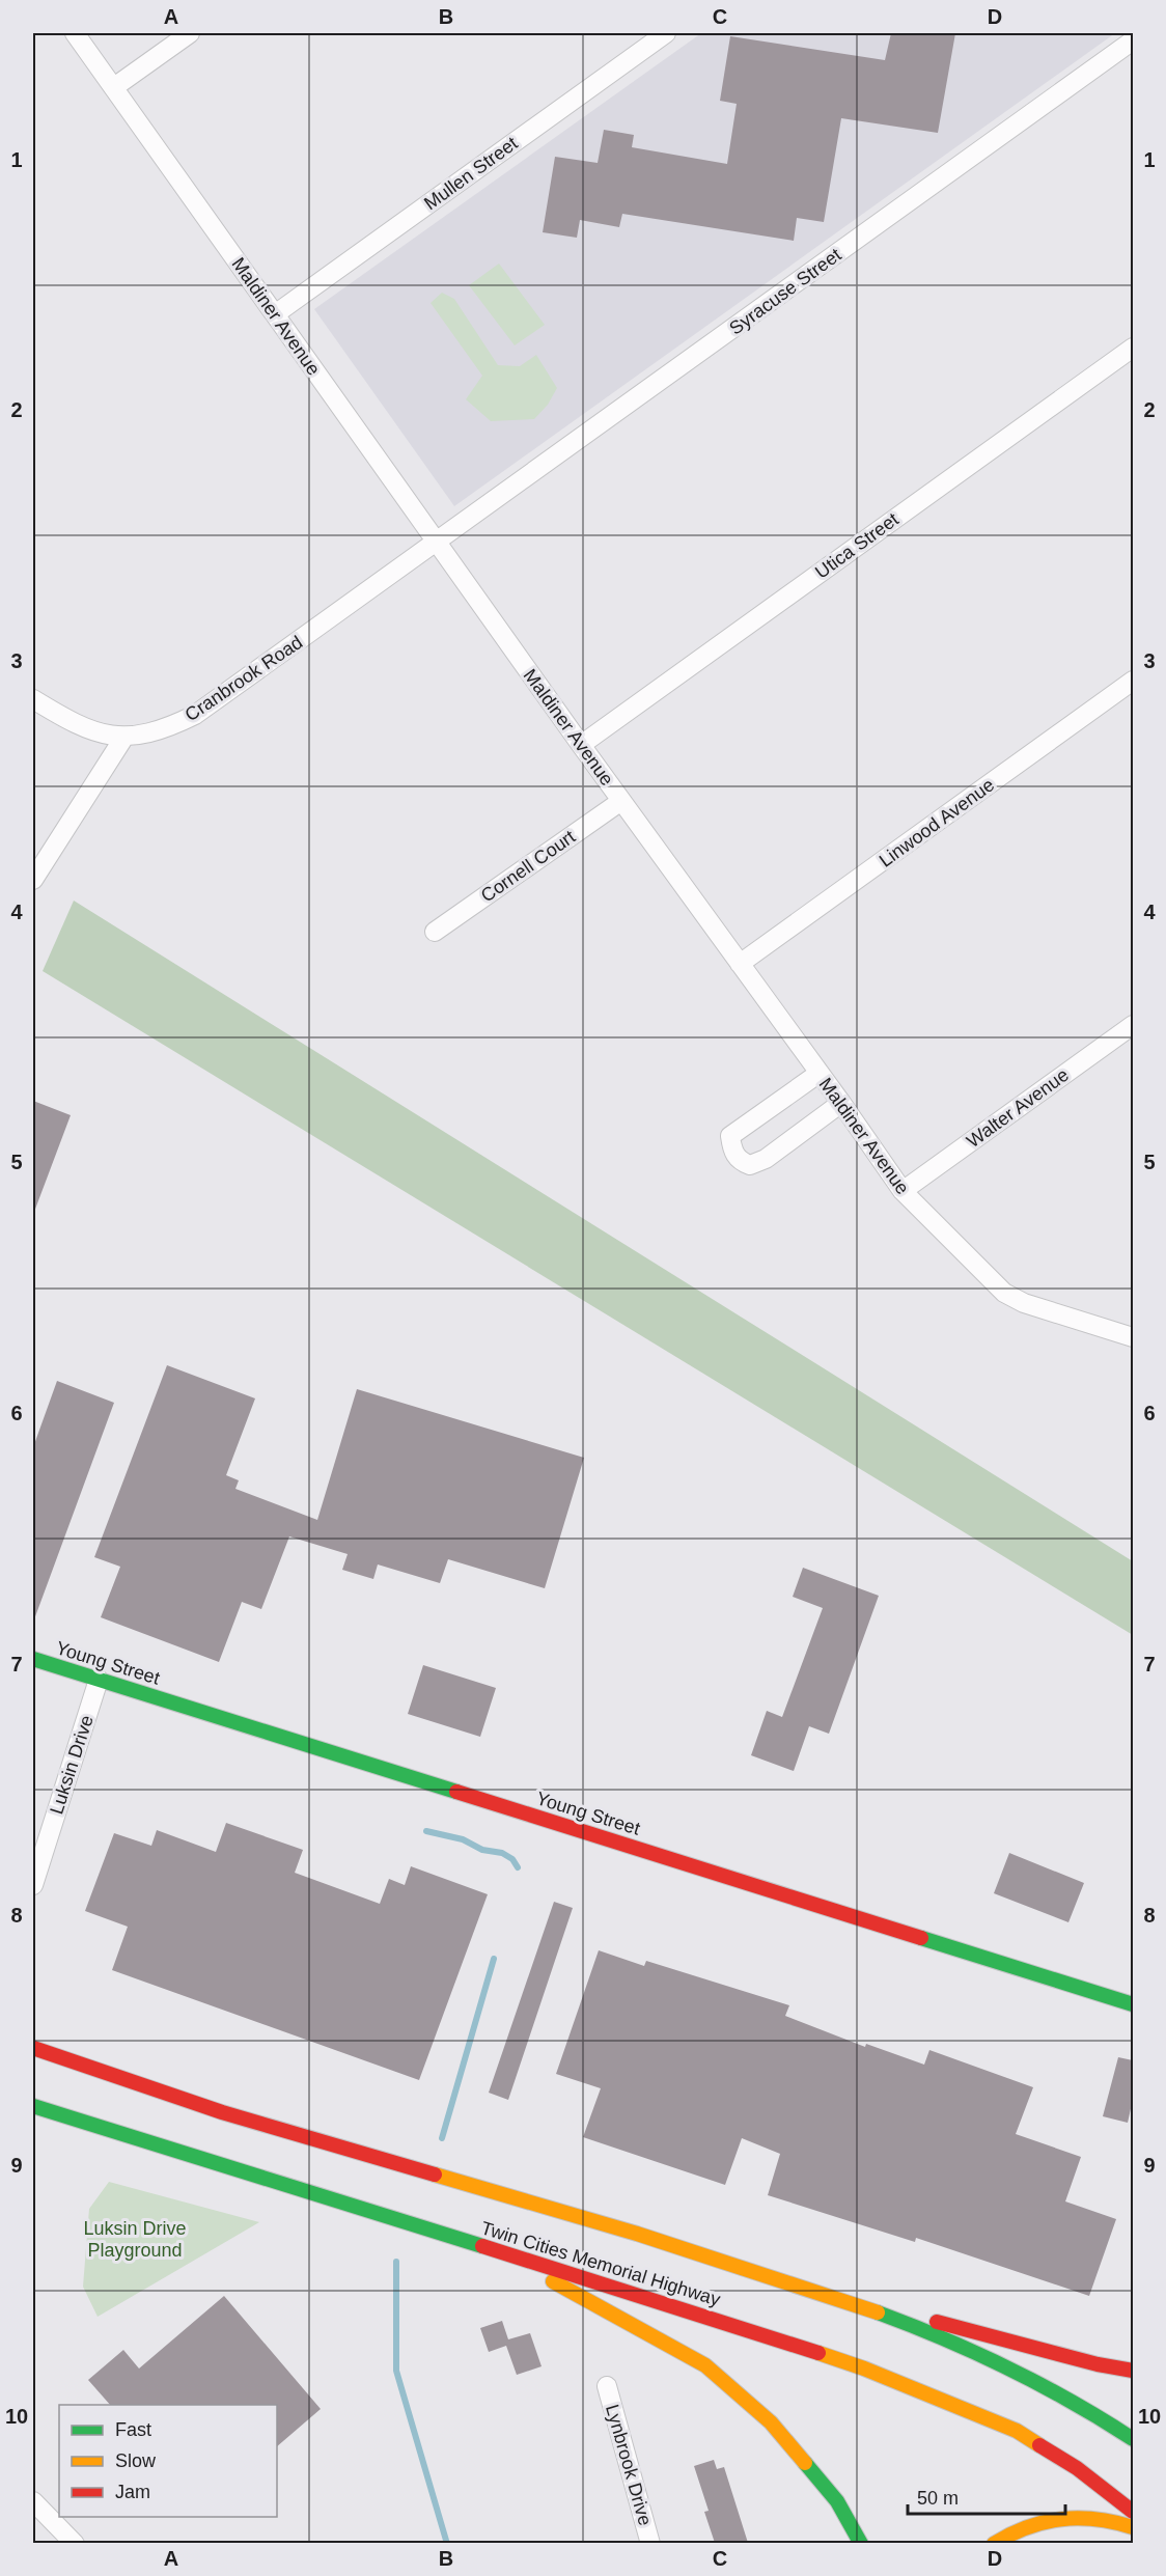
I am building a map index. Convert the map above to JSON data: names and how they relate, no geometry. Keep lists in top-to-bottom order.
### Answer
{
  "streets": {
    "main road": ["Young Street", "Twin Cities Memorial Highway"],
    "street": [
      "Mullen Street",
      "Syracuse Street",
      "Maldiner Avenue",
      "Utica Street",
      "Cranbrook Road",
      "Linwood Avenue",
      "Cornell Court",
      "Walter Avenue",
      "Luksin Drive",
      "Lynbrook Drive"
    ]
  },
  "crossings": [
    ["Mullen Street", "Maldiner Avenue"],
    ["Syracuse Street", "Maldiner Avenue"],
    ["Syracuse Street", "Cranbrook Road"],
    ["Maldiner Avenue", "Utica Street"],
    ["Maldiner Avenue", "Cranbrook Road"],
    ["Maldiner Avenue", "Linwood Avenue"],
    ["Maldiner Avenue", "Cornell Court"],
    ["Maldiner Avenue", "Walter Avenue"],
    ["Young Street", "Luksin Drive"]
  ],
  "parks": ["Luksin Drive Playground"],
  "legend": ["Fast", "Slow", "Jam"],
  "scale_bar": "50 m",
  "grid": {
    "columns": [
      "A",
      "B",
      "C",
      "D"
    ],
    "rows": [
      "1",
      "2",
      "3",
      "4",
      "5",
      "6",
      "7",
      "8",
      "9",
      "10"
    ]
  }
}
